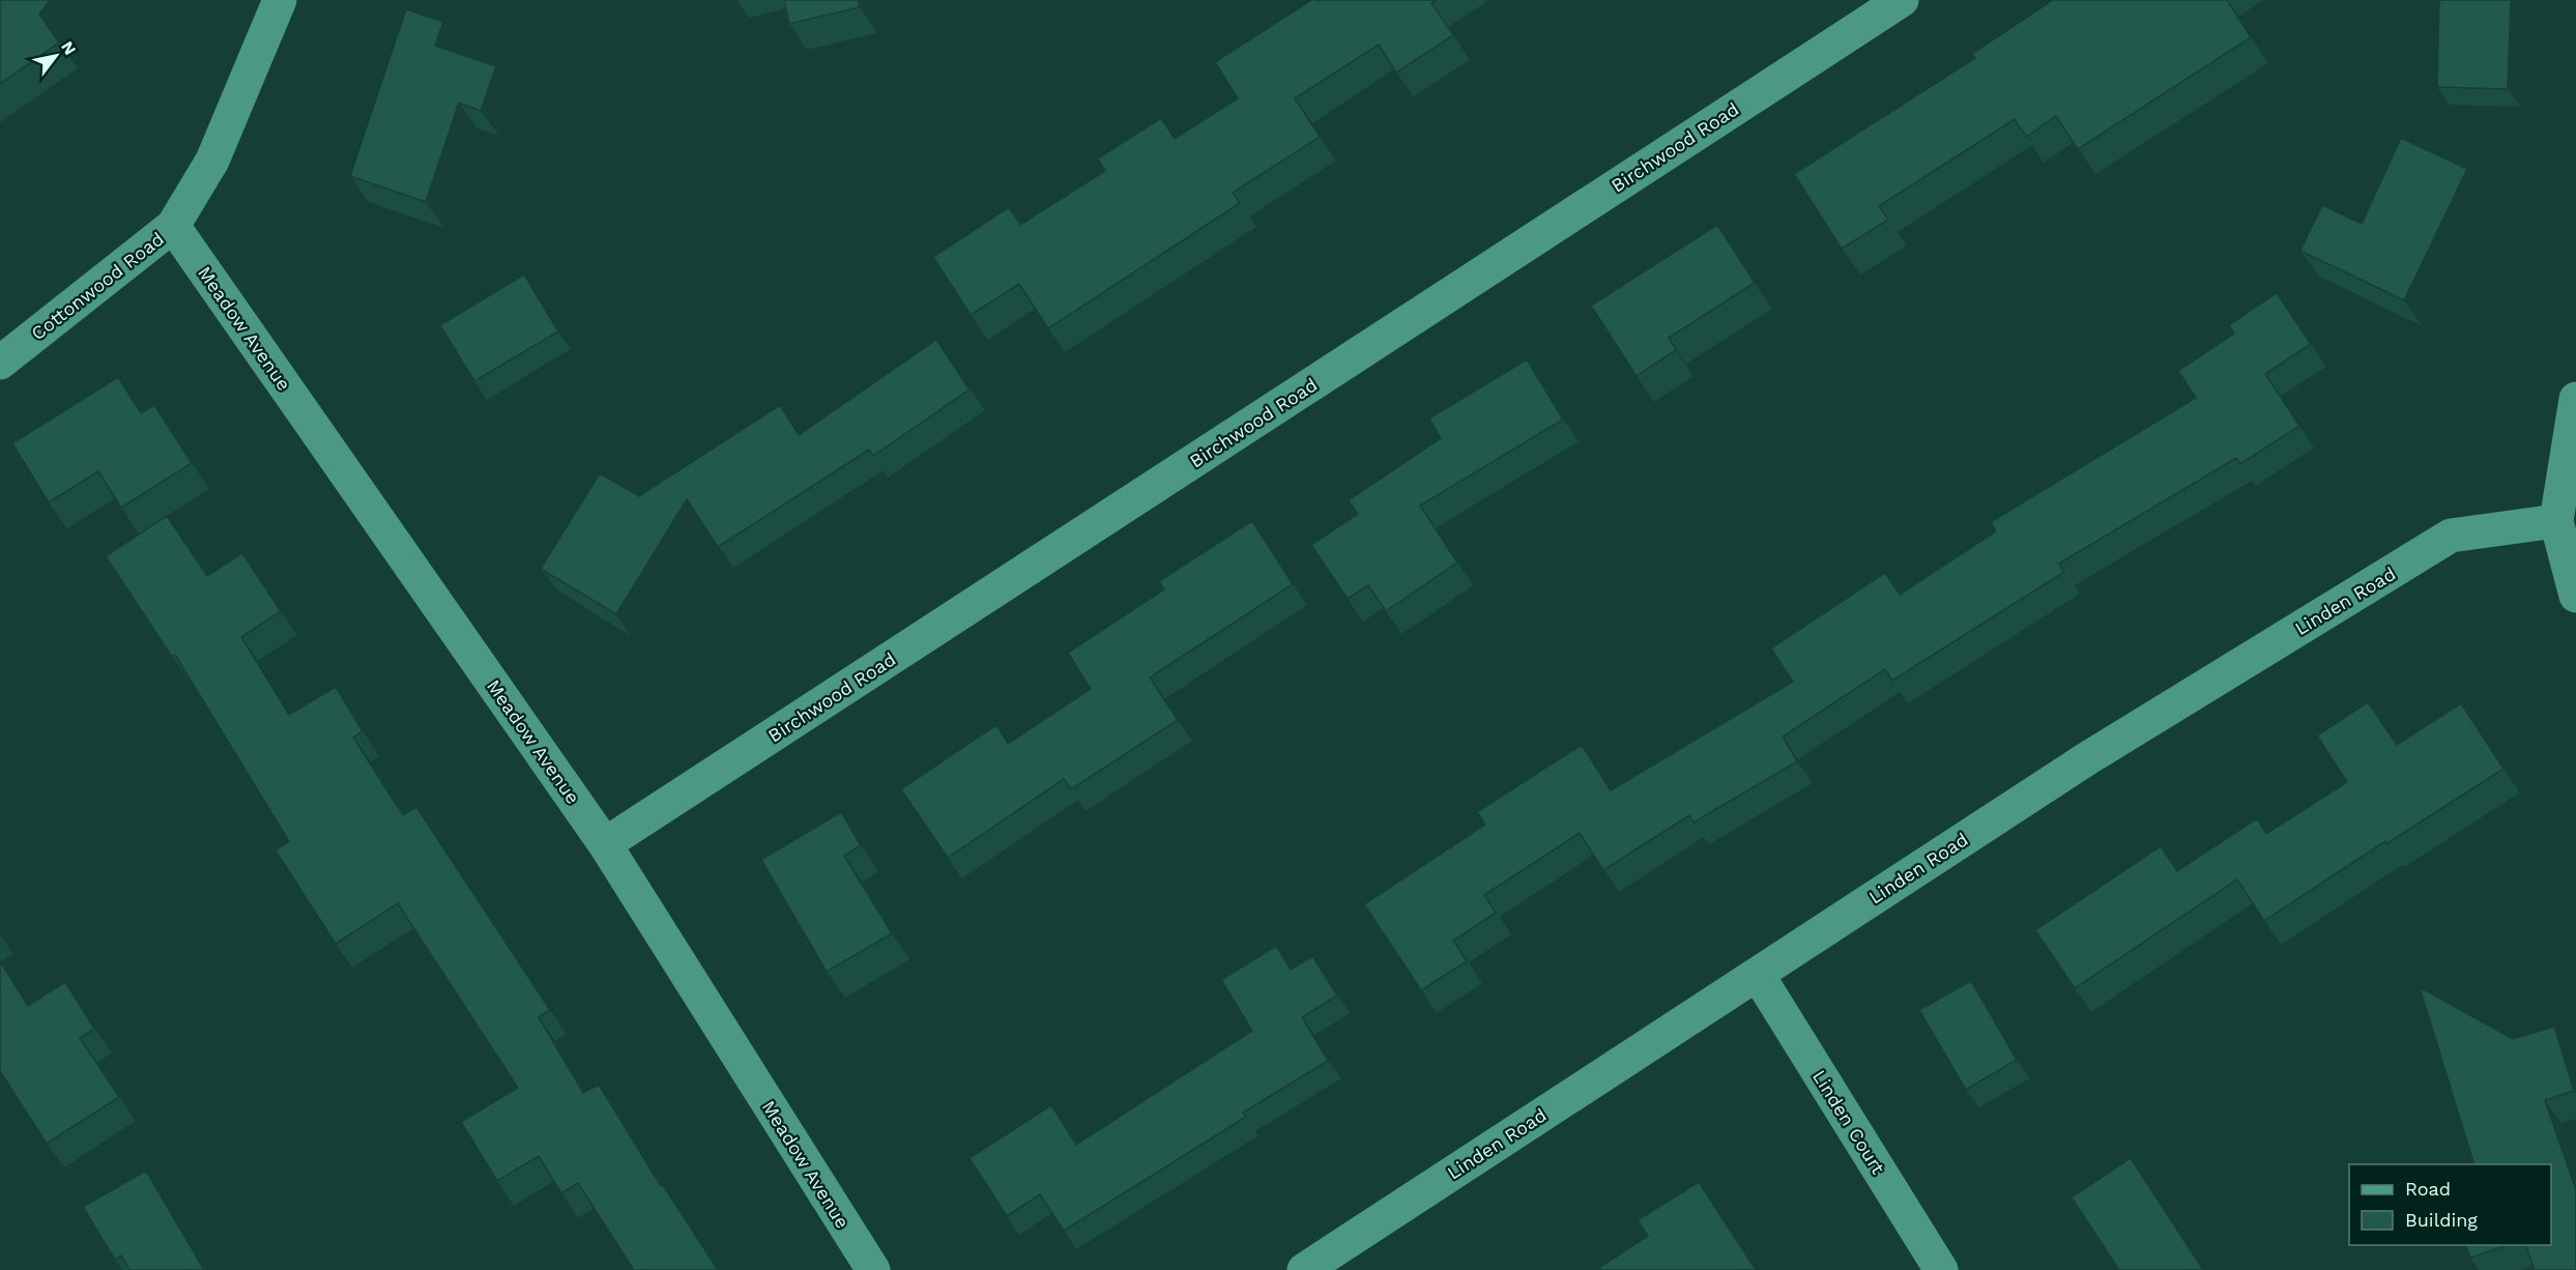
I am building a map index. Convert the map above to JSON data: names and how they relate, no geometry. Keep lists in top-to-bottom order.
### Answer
{
  "streets": {
    "street": [
      "Birchwood Road",
      "Cottonwood Road",
      "Meadow Avenue",
      "Linden Road",
      "Linden Court"
    ]
  },
  "crossings": [
    ["Birchwood Road", "Meadow Avenue"],
    ["Cottonwood Road", "Meadow Avenue"],
    ["Linden Road", "Linden Court"]
  ],
  "legend": ["Road", "Building"],
  "north": "top right"
}
